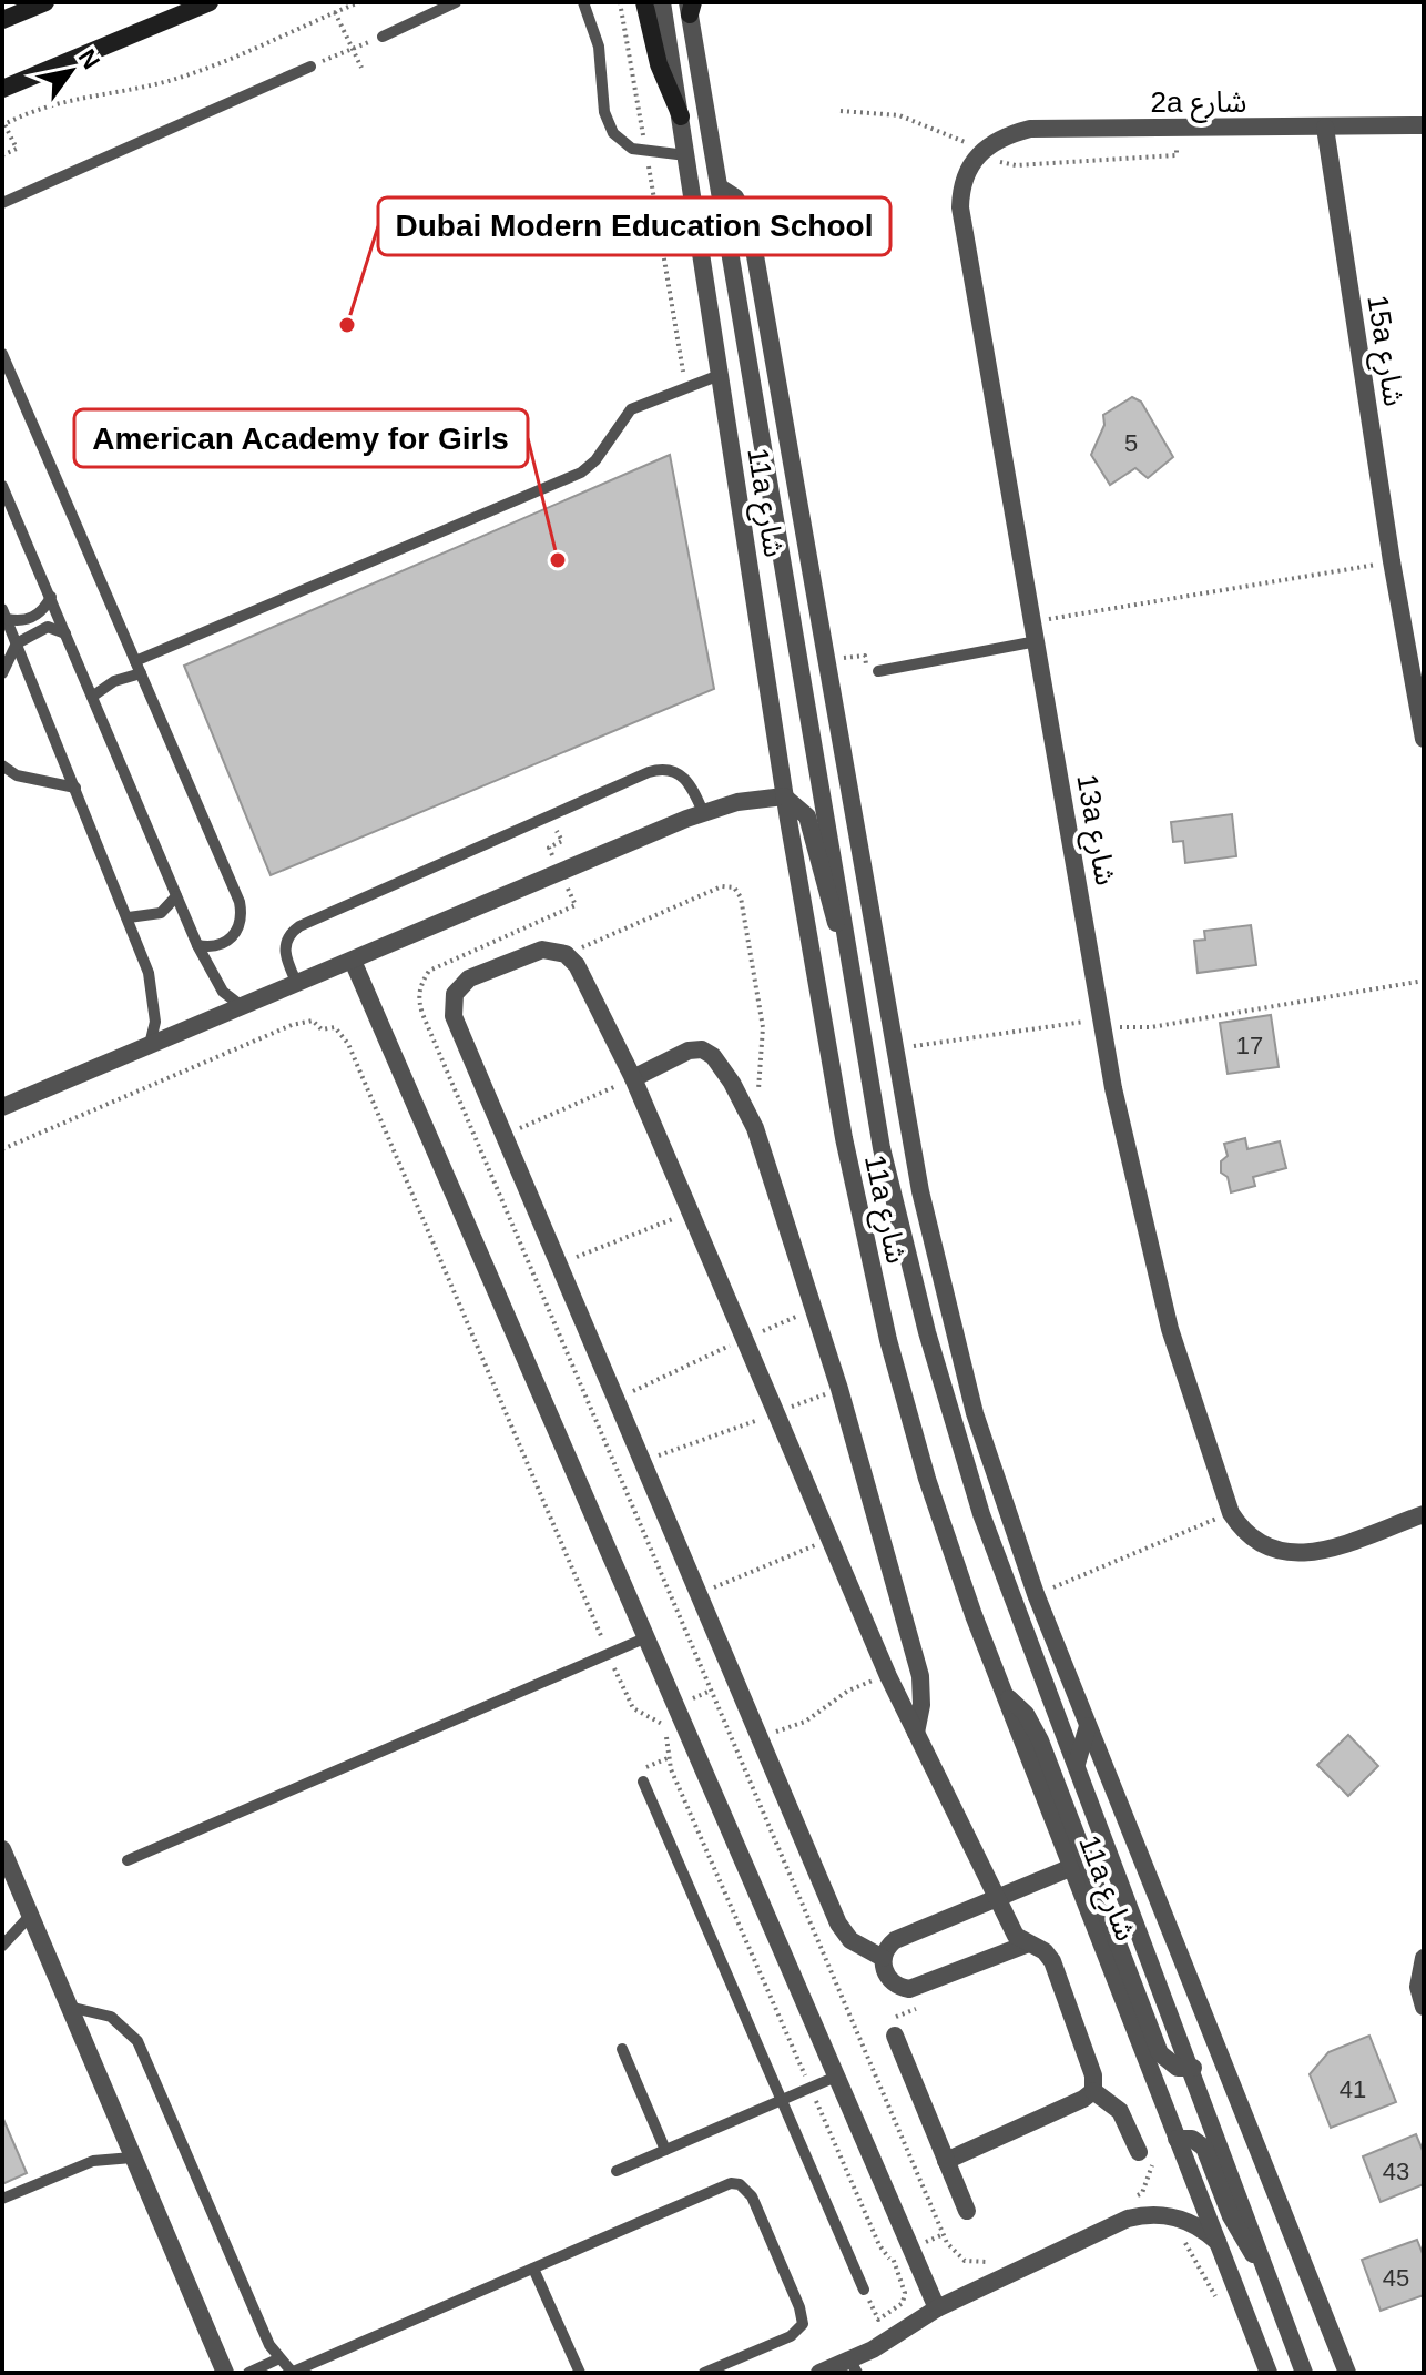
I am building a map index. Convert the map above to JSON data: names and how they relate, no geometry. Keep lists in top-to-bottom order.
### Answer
{
  "streets": {
    "street": [
      "2a شارع",
      "15a شارع",
      "11a شارع",
      "13a شارع"
    ]
  },
  "crossings": [
    ["2a شارع", "15a شارع"],
    ["2a شارع", "13a شارع"]
  ],
  "places": ["Dubai Modern Education School", "American Academy for Girls"],
  "house_numbers": [
    "5",
    "17",
    "41",
    "43",
    "45"
  ],
  "north": "top right"
}
